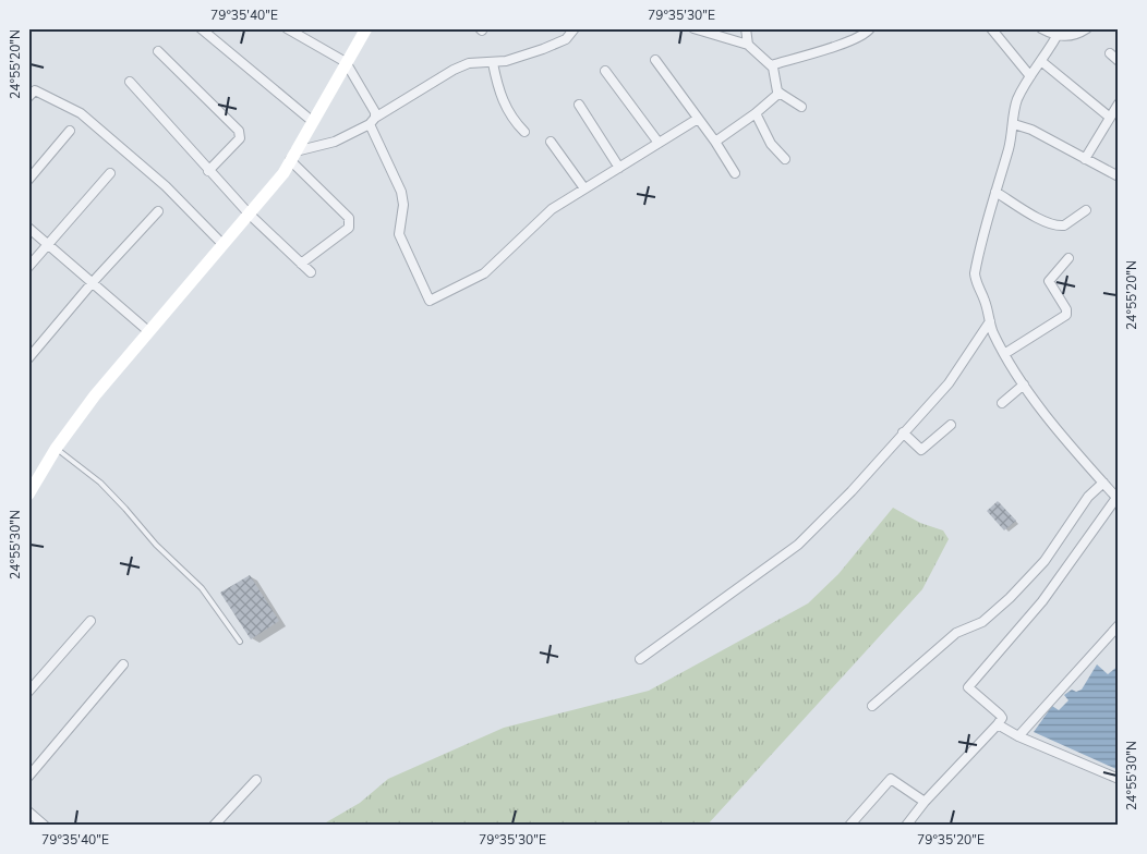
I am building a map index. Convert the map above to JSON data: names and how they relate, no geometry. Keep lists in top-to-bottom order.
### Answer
{
  "coordinates": [
    "79°35'40\"E",
    "79°35'30\"E",
    "24°55'20\"N",
    "24°55'30\"N",
    "79°35'20\"E"
  ]
}
